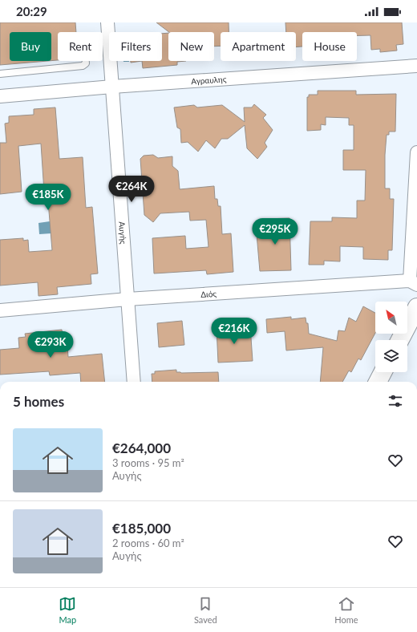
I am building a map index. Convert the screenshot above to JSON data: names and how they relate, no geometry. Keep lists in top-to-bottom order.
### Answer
{
  "streets": {
    "street": ["Αγραυλης", "Αυγής", "Διός"]
  },
  "crossings": [
    ["Αγραυλης", "Αυγής"],
    ["Αυγής", "Διός"]
  ],
  "north": "top left",
  "page": {
    "status": "20:29",
    "chip": [
      "Buy",
      "Rent",
      "Filters",
      "New",
      "Apartment",
      "House"
    ],
    "price": [
      "€264K",
      "€185K",
      "€295K",
      "€216K",
      "€293K"
    ],
    "heading": "5 homes",
    "list": [
      {
        "name": "€264,000",
        "note": "3 rooms · 95 m² · Αυγής"
      },
      {
        "name": "€185,000",
        "note": "2 rooms · 60 m² · Αυγής"
      }
    ],
    "tabs": ["Map", "Saved", "Home"]
  }
}
